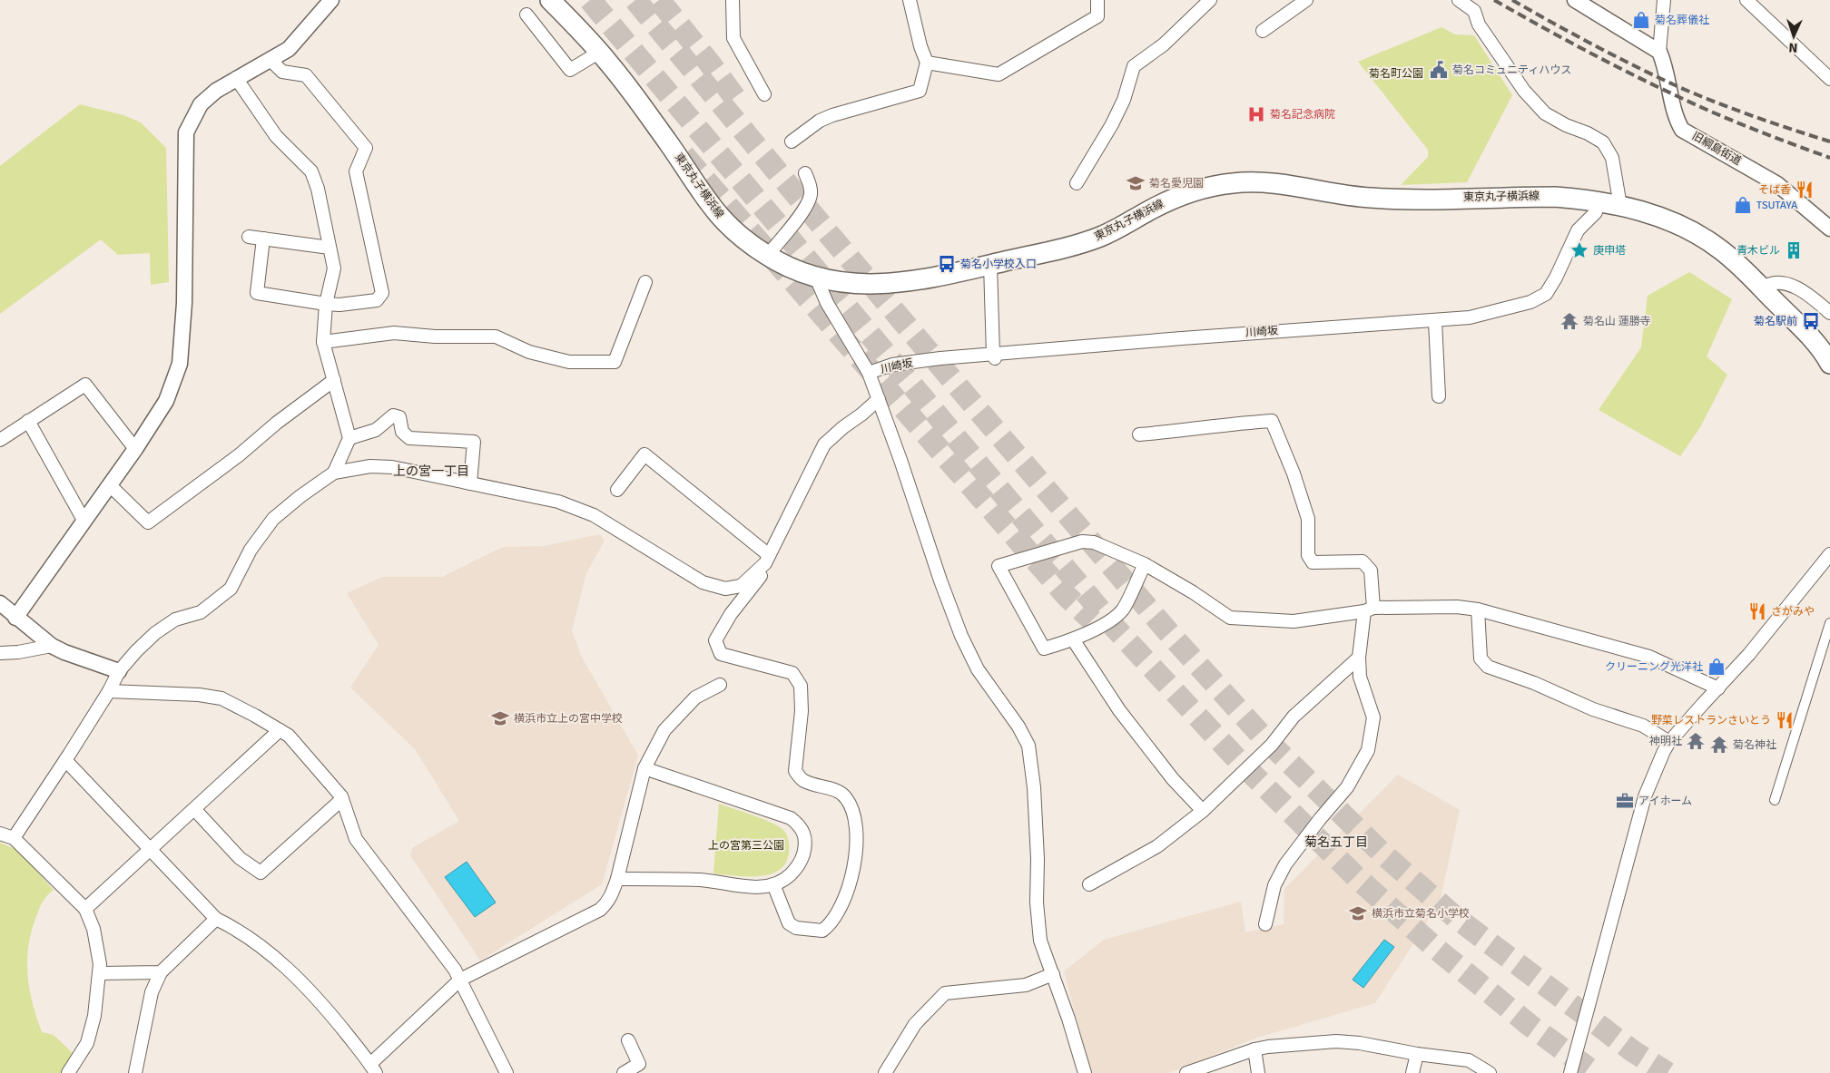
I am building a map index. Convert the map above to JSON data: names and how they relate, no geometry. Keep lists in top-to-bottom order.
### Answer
{
  "streets": {
    "main road": ["東京丸子横浜線"],
    "street": ["旧綱島街道", "川崎坂"]
  },
  "crossings": [
    ["東京丸子横浜線", "川崎坂"]
  ],
  "districts": ["上の宮一丁目", "菊名五丁目"],
  "parks": ["菊名町公園", "上の宮第三公園"],
  "places": {
    "shop": ["菊名葬儀社", "TSUTAYA", "クリーニング光洋社"],
    "public building": ["菊名コミュニティハウス"],
    "hospital": ["菊名記念病院"],
    "school or university": ["菊名愛児園", "横浜市立上の宮中学校", "横浜市立菊名小学校"],
    "restaurant": ["そば香", "さがみや", "野菜レストランさいとう"],
    "place": ["庚申塔"],
    "building": ["青木ビル"],
    "bus stop": ["菊名小学校入口", "菊名駅前"],
    "temple": ["菊名山 蓮勝寺", "神明社", "菊名神社"],
    "office": ["アイホーム"]
  },
  "north": "bottom"
}
